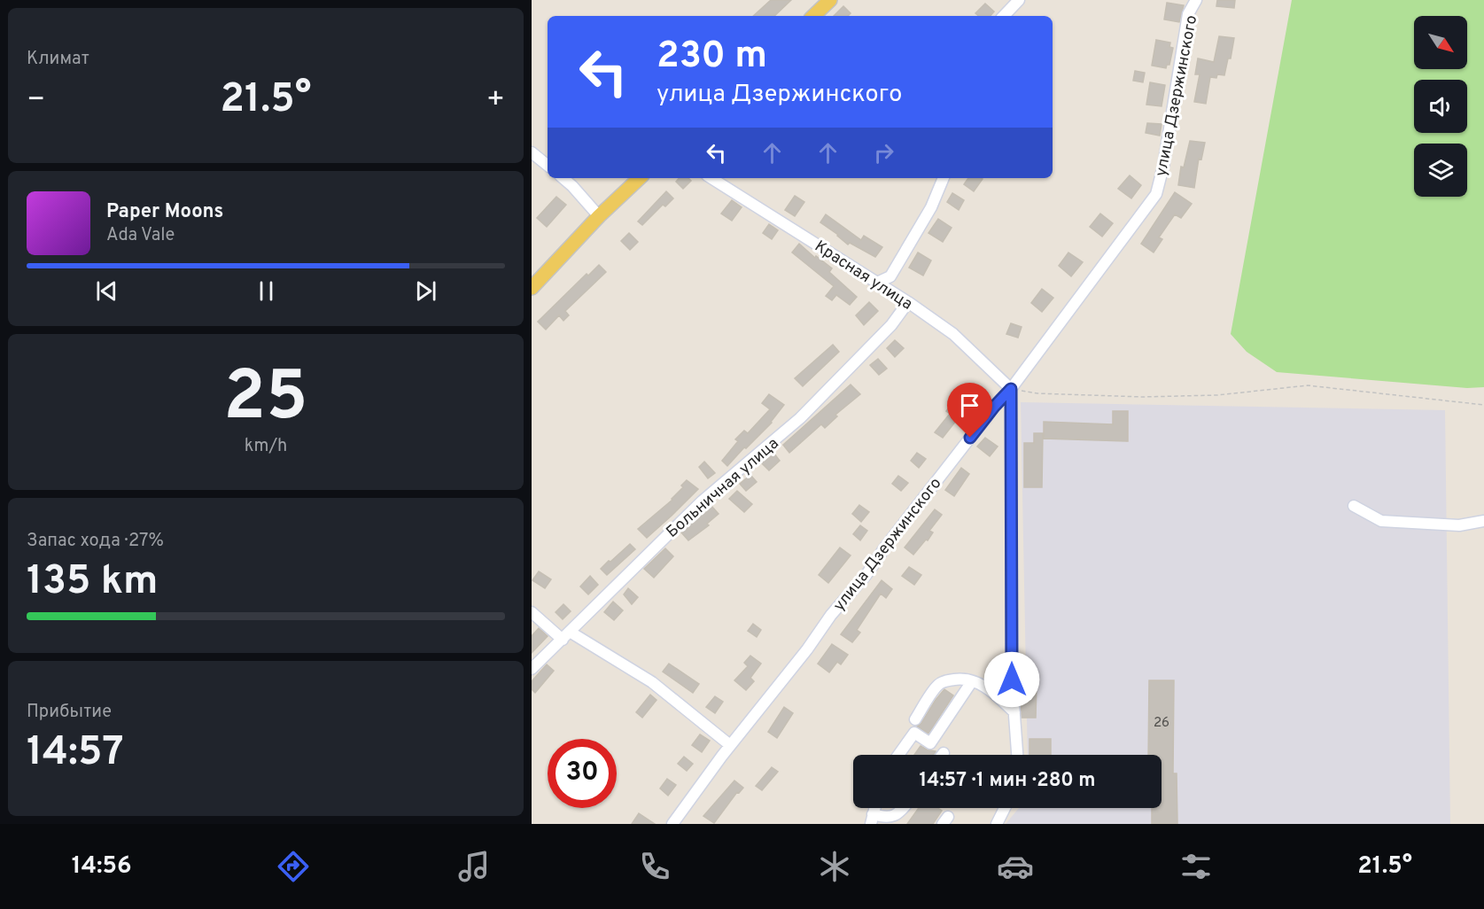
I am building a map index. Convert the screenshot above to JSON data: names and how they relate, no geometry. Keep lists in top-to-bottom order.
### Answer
{
  "streets": {
    "street": ["улица Дзержинского", "Красная улица", "Больничная улица"]
  },
  "crossings": [
    ["улица Дзержинского", "Красная улица"],
    ["Красная улица", "Больничная улица"]
  ],
  "house_numbers": ["26"],
  "north": "bottom right",
  "page": {
    "tile": [
      "Климат",
      ["25", "km/h"],
      ["Запас хода · 27%", "135 km"],
      ["Прибытие", "14:57"]
    ],
    "turn": ["230 m", "улица Дзержинского"],
    "heat": ["−", "21.5°", "+"],
    "song": ["Paper Moons", "Ada Vale"],
    "limit": "30",
    "trip": "14:57 · 1 мин · 280 m",
    "tabs": ["14:56", "21.5°"]
  }
}
